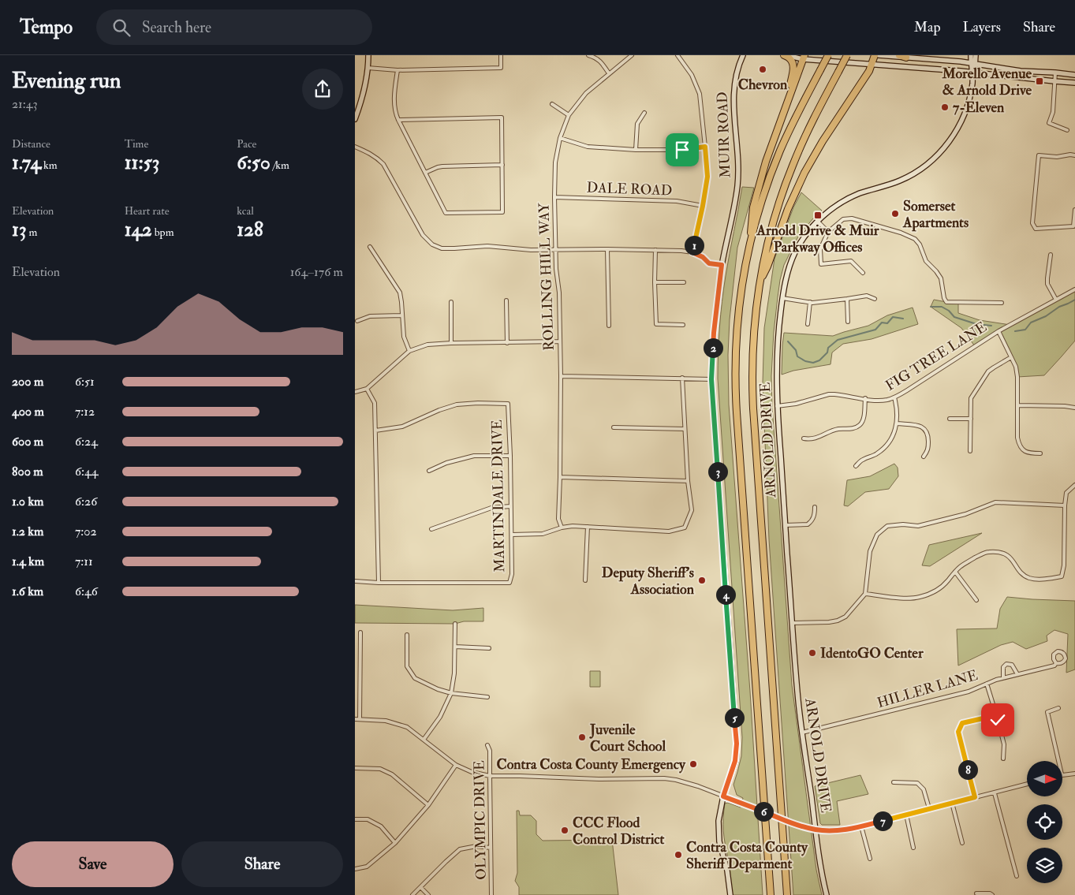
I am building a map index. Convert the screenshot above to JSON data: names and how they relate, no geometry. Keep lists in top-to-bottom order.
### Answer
{
  "streets": {
    "street": [
      "MUIR ROAD",
      "DALE ROAD",
      "ROLLING HILL WAY",
      "FIG TREE LANE",
      "ARNOLD DRIVE",
      "MARTINDALE DRIVE",
      "HILLER LANE",
      "OLYMPIC DRIVE"
    ]
  },
  "crossings": [
    ["DALE ROAD", "ROLLING HILL WAY"],
    ["FIG TREE LANE", "ARNOLD DRIVE"],
    ["ARNOLD DRIVE", "HILLER LANE"]
  ],
  "places": {
    "other": [
      "Chevron",
      "7-Eleven",
      "Somerset Apartments",
      "Deputy Sheriff's Association",
      "IdentoGO Center",
      "Juvenile Court School",
      "Contra Costa County Emergency",
      "CCC Flood Control District",
      "Contra Costa County Sheriff Deparment"
    ],
    "transit": ["Morello Avenue & Arnold Drive", "Arnold Drive & Muir Parkway Offices"]
  },
  "north": "right",
  "page": {
    "header": "Tempo",
    "search": "Search here",
    "nav": ["Map", "Layers", "Share"],
    "heading": ["Evening run", "21:43"],
    "stats": [
      ["Distance", "1.74 km"],
      ["Time", "11:53"],
      ["Pace", "6:50 /km"],
      ["Elevation", "13 m"],
      ["Heart rate", "142 bpm"],
      ["kcal", "128"]
    ],
    "pins": [
      "1",
      "2",
      "3",
      "4",
      "5",
      "8",
      "6",
      "7"
    ],
    "chart": ["Elevation", "164–176 m"],
    "list": [
      {
        "name": "200 m",
        "note": "6:51"
      },
      {
        "name": "400 m",
        "note": "7:12"
      },
      {
        "name": "600 m",
        "note": "6:24"
      },
      {
        "name": "800 m",
        "note": "6:44"
      },
      {
        "name": "1.0 km",
        "note": "6:26"
      },
      {
        "name": "1.2 km",
        "note": "7:02"
      },
      {
        "name": "1.4 km",
        "note": "7:11"
      },
      {
        "name": "1.6 km",
        "note": "6:46"
      }
    ],
    "buttons": ["Save", "Share"]
  }
}
